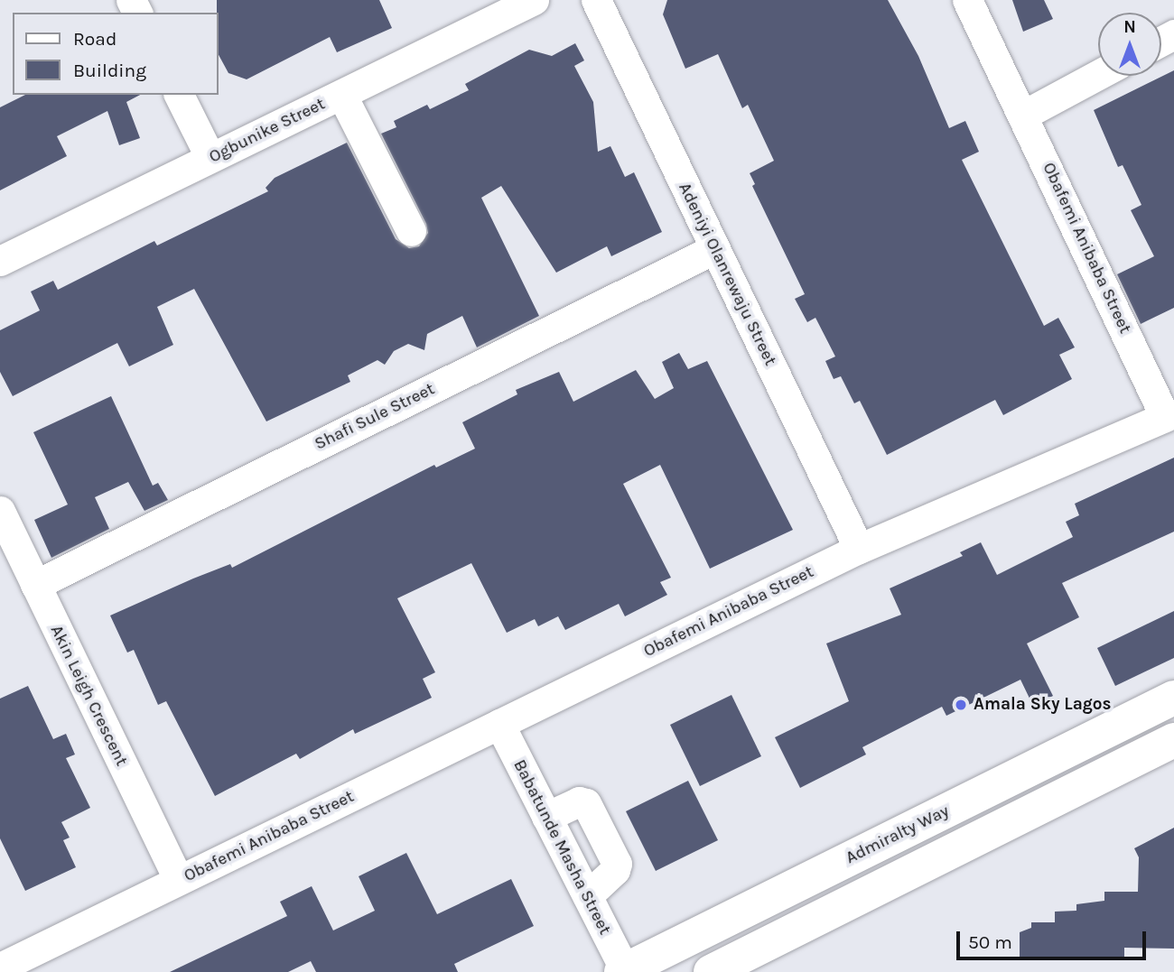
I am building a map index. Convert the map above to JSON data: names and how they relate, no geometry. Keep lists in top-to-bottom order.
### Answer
{
  "streets": {
    "main road": ["Admiralty Way"],
    "street": [
      "Ogbunike Street",
      "Obafemi Anibaba Street",
      "Adeniyi Olanrewaju Street",
      "Shafi Sule Street",
      "Akin Leigh Crescent",
      "Babatunde Masha Street"
    ]
  },
  "crossings": [
    ["Obafemi Anibaba Street", "Adeniyi Olanrewaju Street"],
    ["Obafemi Anibaba Street", "Akin Leigh Crescent"],
    ["Obafemi Anibaba Street", "Babatunde Masha Street"],
    ["Adeniyi Olanrewaju Street", "Shafi Sule Street"],
    ["Shafi Sule Street", "Akin Leigh Crescent"],
    ["Admiralty Way", "Babatunde Masha Street"]
  ],
  "places": ["Amala Sky Lagos"],
  "legend": ["Road", "Building"],
  "scale_bar": "50 m",
  "north": "top"
}
